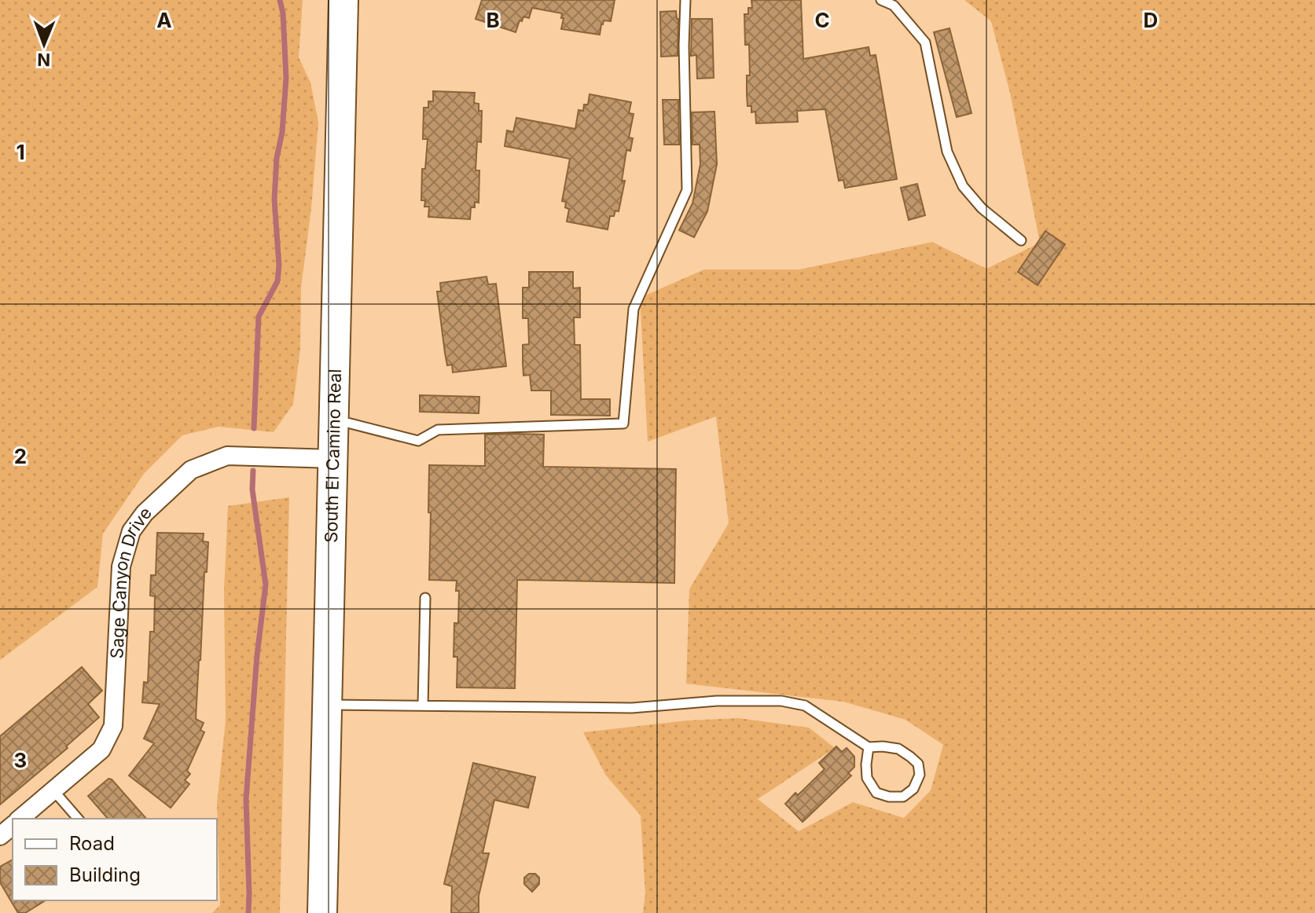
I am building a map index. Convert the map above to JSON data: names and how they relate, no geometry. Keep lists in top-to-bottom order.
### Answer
{
  "streets": {
    "main road": ["South El Camino Real"],
    "street": ["Sage Canyon Drive"]
  },
  "crossings": [
    ["South El Camino Real", "Sage Canyon Drive"]
  ],
  "legend": ["Road", "Building"],
  "north": "bottom",
  "grid": {
    "columns": [
      "A",
      "B",
      "C",
      "D"
    ],
    "rows": ["1", "2", "3"]
  }
}
